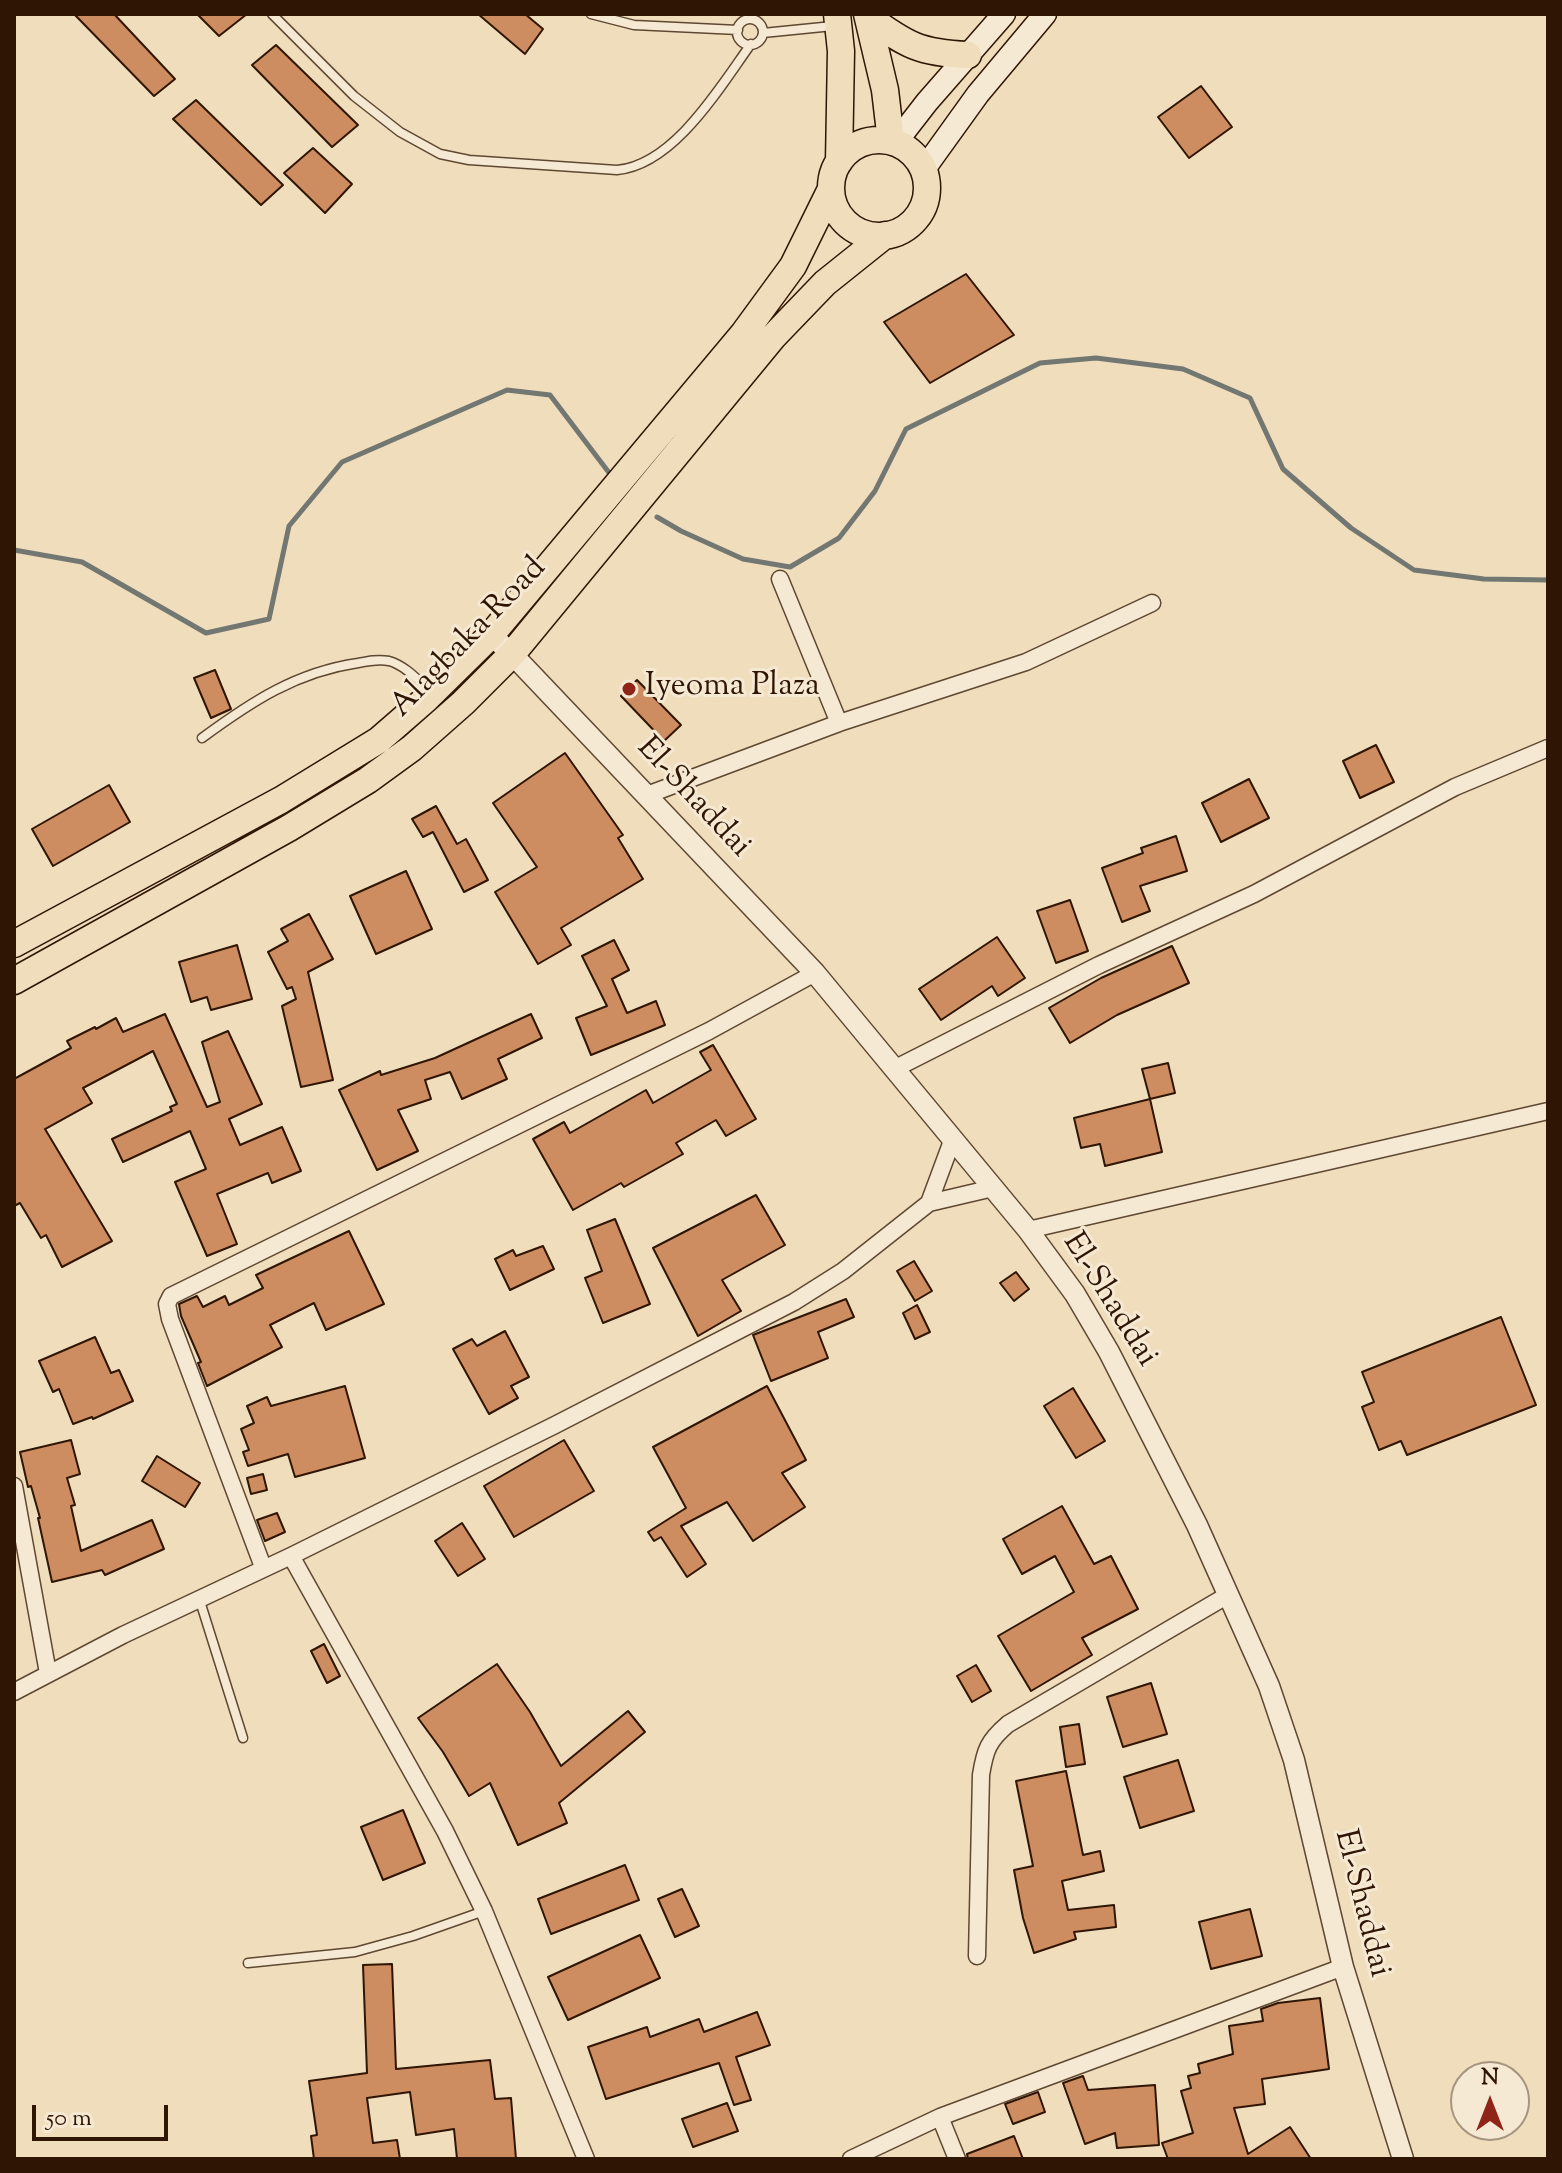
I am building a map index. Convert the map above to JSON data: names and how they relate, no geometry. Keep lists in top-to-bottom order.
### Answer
{
  "streets": {
    "main road": ["Alagbaka Road"],
    "street": ["El-Shaddai"]
  },
  "crossings": [
    ["Alagbaka Road", "El-Shaddai"]
  ],
  "places": ["Iyeoma Plaza"],
  "scale_bar": "50 m",
  "north": "top"
}
